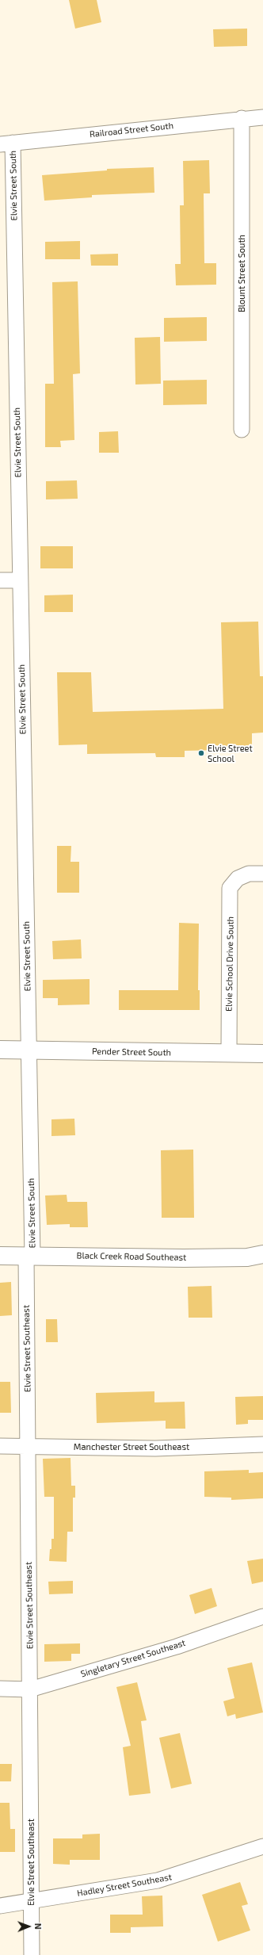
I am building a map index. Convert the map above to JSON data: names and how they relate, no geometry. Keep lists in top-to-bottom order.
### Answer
{
  "streets": {
    "street": [
      "Railroad Street South",
      "Elvie Street South",
      "Blount Street South",
      "Elvie School Drive South",
      "Pender Street South",
      "Black Creek Road Southeast",
      "Elvie Street Southeast",
      "Manchester Street Southeast",
      "Singletary Street Southeast",
      "Hadley Street Southeast"
    ]
  },
  "crossings": [
    ["Railroad Street South", "Elvie Street South"],
    ["Railroad Street South", "Blount Street South"],
    ["Elvie Street South", "Pender Street South"],
    ["Elvie Street South", "Black Creek Road Southeast"],
    ["Elvie Street South", "Elvie Street Southeast"],
    ["Elvie School Drive South", "Pender Street South"],
    ["Black Creek Road Southeast", "Elvie Street Southeast"],
    ["Elvie Street Southeast", "Manchester Street Southeast"],
    ["Elvie Street Southeast", "Singletary Street Southeast"],
    ["Elvie Street Southeast", "Hadley Street Southeast"]
  ],
  "places": ["Elvie Street School"],
  "north": "right"
}
